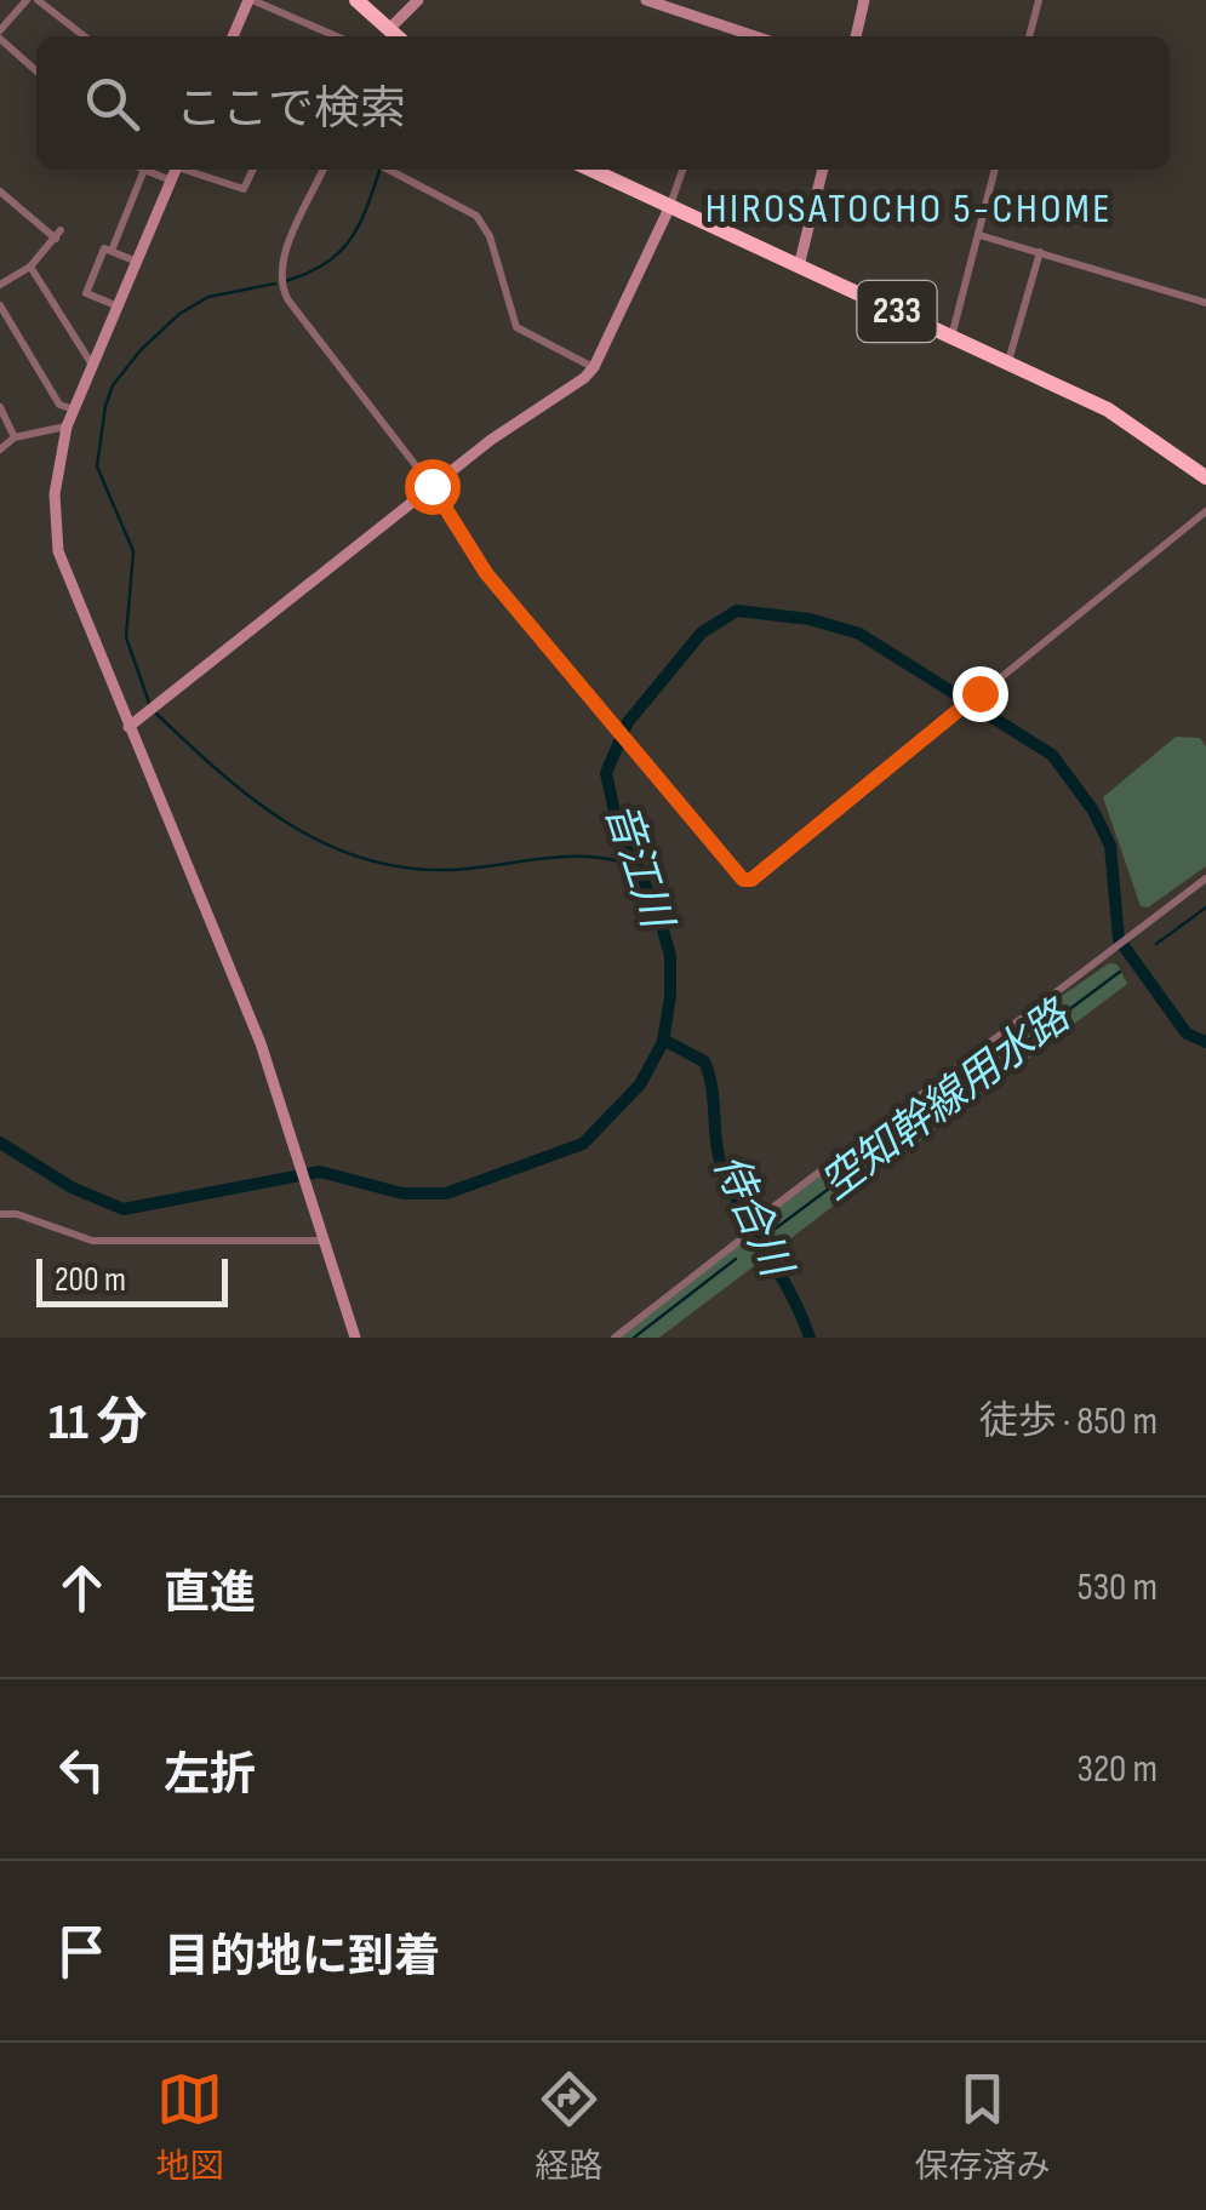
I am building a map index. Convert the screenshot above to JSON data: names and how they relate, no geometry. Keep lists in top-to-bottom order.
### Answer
{
  "streets": {
    "highway": ["233"]
  },
  "districts": ["HIROSATOCHO 5-CHOME"],
  "water": ["音江川", "空知幹線用水路", "侍合川"],
  "scale_bar": "200 m",
  "page": {
    "search": "ここで検索",
    "scale": "200 m",
    "heading": ["11 分", "徒歩 · 850 m"],
    "list": [
      ["直進", "530 m"],
      ["左折", "320 m"],
      "目的地に到着"
    ],
    "nav": ["地図", "経路", "保存済み"]
  }
}
